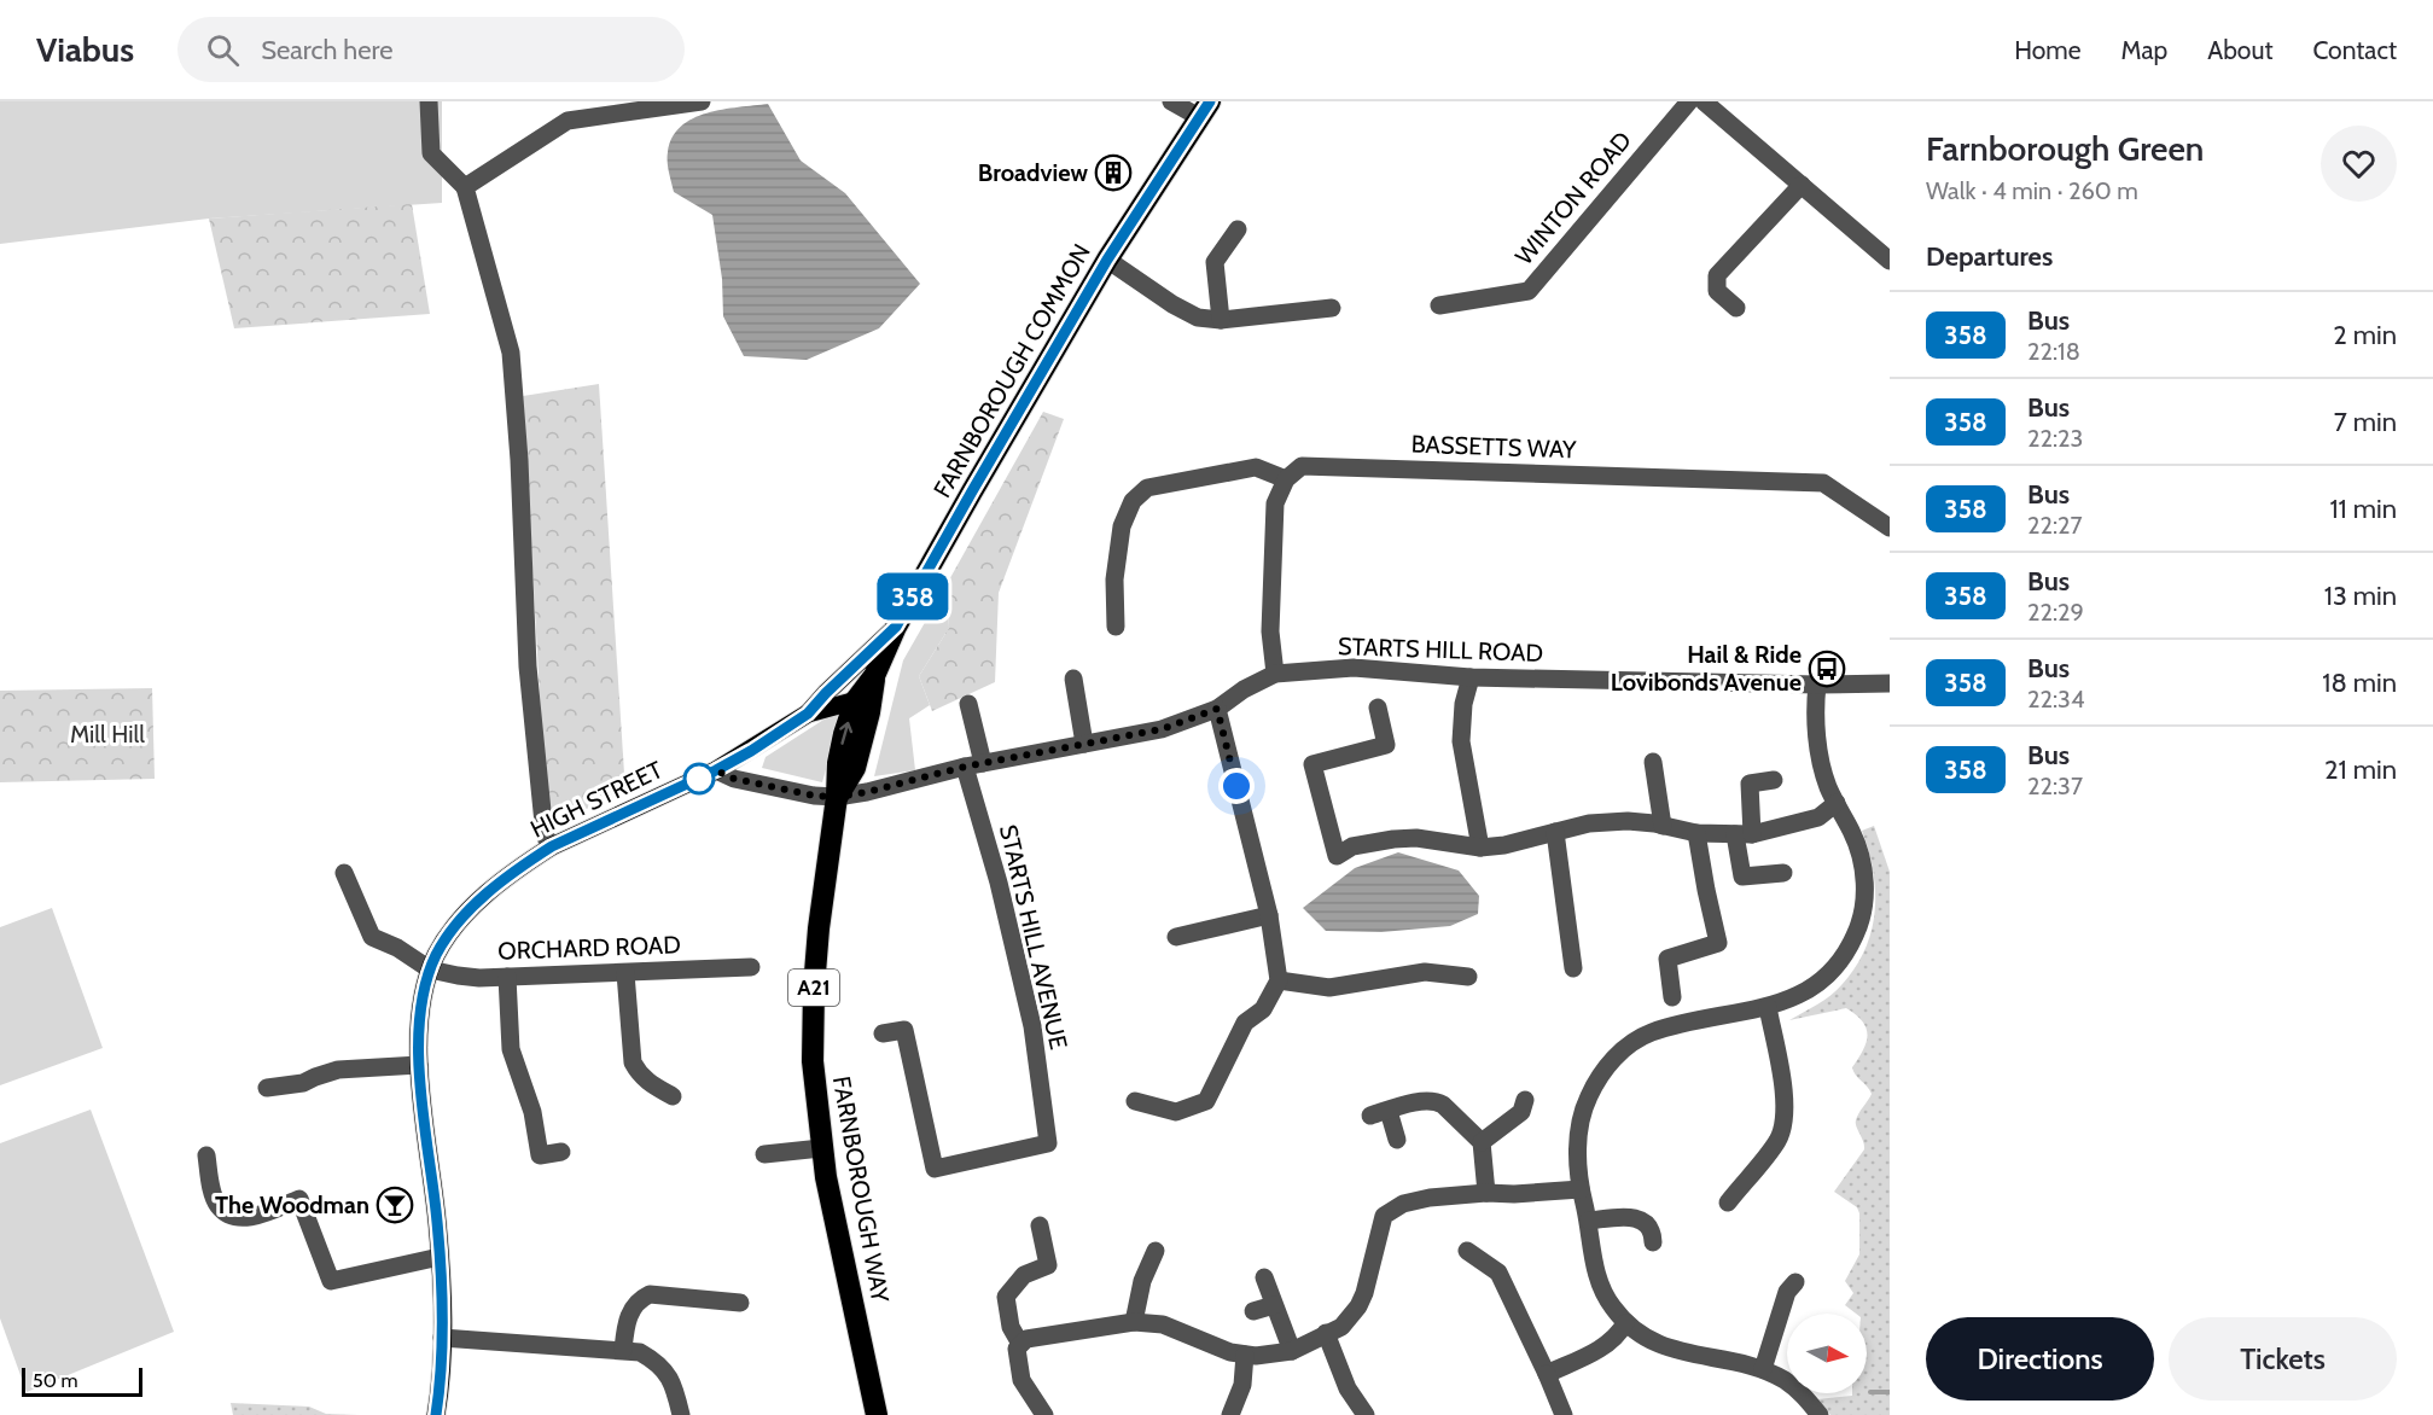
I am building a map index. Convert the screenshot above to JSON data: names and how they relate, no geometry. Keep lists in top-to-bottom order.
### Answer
{
  "streets": {
    "highway": ["FARNBOROUGH COMMON", "A21", "FARNBOROUGH WAY"],
    "main road": ["HIGH STREET"],
    "street": [
      "WINTON ROAD",
      "BASSETTS WAY",
      "STARTS HILL ROAD",
      "STARTS HILL AVENUE",
      "ORCHARD ROAD"
    ]
  },
  "crossings": [
    ["FARNBOROUGH COMMON", "STARTS HILL ROAD"],
    ["FARNBOROUGH COMMON", "HIGH STREET"],
    ["FARNBOROUGH COMMON", "FARNBOROUGH WAY"],
    ["STARTS HILL ROAD", "STARTS HILL AVENUE"],
    ["STARTS HILL ROAD", "FARNBOROUGH WAY"],
    ["HIGH STREET", "ORCHARD ROAD"]
  ],
  "parks": ["Mill Hill"],
  "places": {
    "building": ["Broadview"],
    "bus stop": ["Hail & Ride Lovibonds Avenue"],
    "bar": ["The Woodman"]
  },
  "lines": ["bus line 358"],
  "scale_bar": "50 m",
  "north": "right",
  "page": {
    "header": "Viabus",
    "search": "Search here",
    "nav": [
      "Home",
      "Map",
      "About",
      "Contact"
    ],
    "on_map": "358",
    "heading": [
      ["Farnborough Green", "Walk · 4 min · 260 m"],
      "Departures"
    ],
    "list": [
      {
        "mark": "358",
        "name": "Bus",
        "note": "22:18",
        "value": "2 min"
      },
      {
        "mark": "358",
        "name": "Bus",
        "note": "22:23",
        "value": "7 min"
      },
      {
        "mark": "358",
        "name": "Bus",
        "note": "22:27",
        "value": "11 min"
      },
      {
        "mark": "358",
        "name": "Bus",
        "note": "22:29",
        "value": "13 min"
      },
      {
        "mark": "358",
        "name": "Bus",
        "note": "22:34",
        "value": "18 min"
      },
      {
        "mark": "358",
        "name": "Bus",
        "note": "22:37",
        "value": "21 min"
      }
    ],
    "buttons": ["Directions", "Tickets"],
    "scale": "50 m"
  }
}
